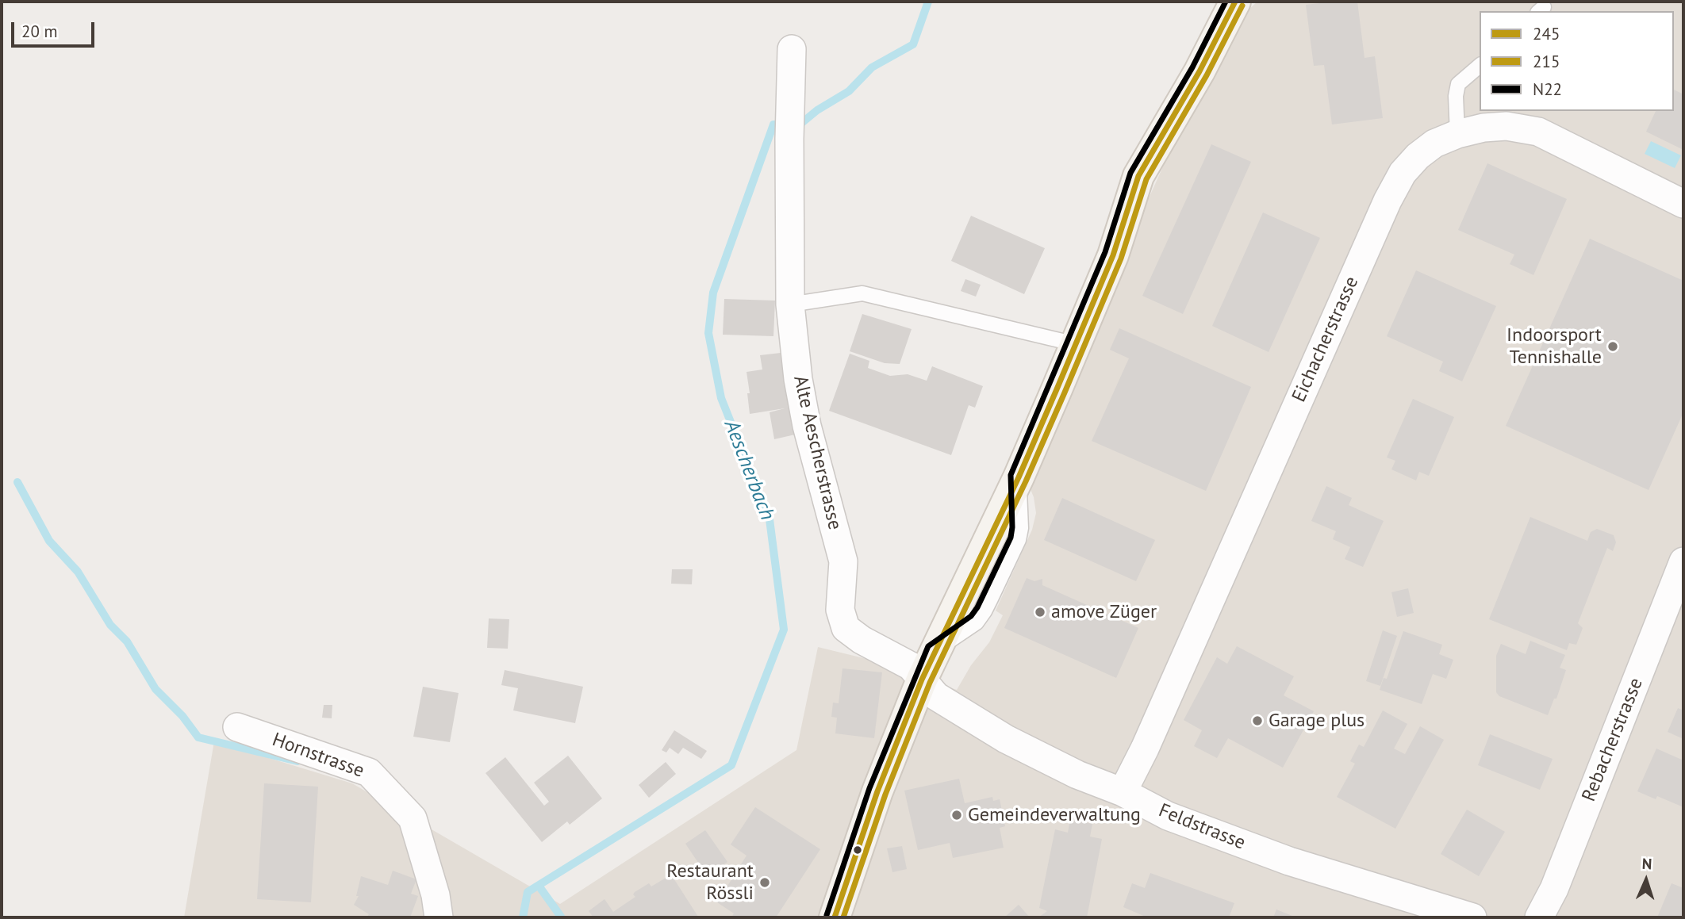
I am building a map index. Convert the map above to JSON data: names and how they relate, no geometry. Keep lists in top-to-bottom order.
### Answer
{
  "streets": {
    "street": [
      "Eichacherstrasse",
      "Alte Aescherstrasse",
      "Rebacherstrasse",
      "Hornstrasse",
      "Feldstrasse"
    ]
  },
  "crossings": [
    ["Eichacherstrasse", "Feldstrasse"],
    ["Alte Aescherstrasse", "Feldstrasse"]
  ],
  "water": ["Aescherbach"],
  "places": [
    "Indoorsport Tennishalle",
    "amove Züger",
    "Garage plus",
    "Gemeindeverwaltung",
    "Restaurant Rössli"
  ],
  "lines": ["transit line 245", "transit line N22", "transit line 215"],
  "legend": ["245", "215", "N22"],
  "scale_bar": "20 m",
  "north": "top"
}
